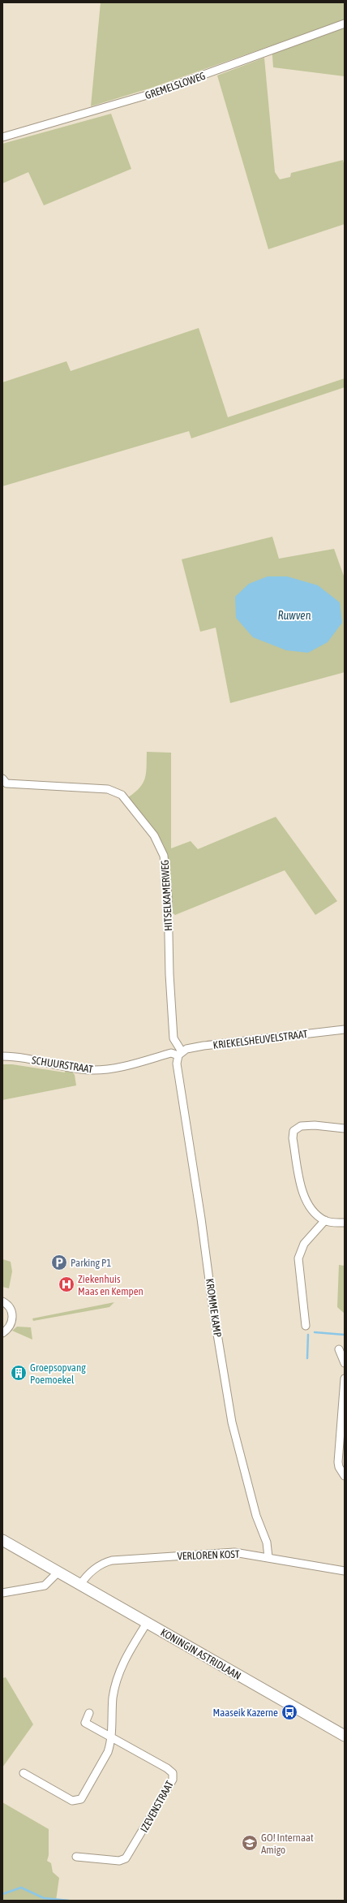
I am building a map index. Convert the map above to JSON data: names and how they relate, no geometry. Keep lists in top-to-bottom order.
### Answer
{
  "streets": {
    "main road": ["KONINGIN ASTRIDLAAN"],
    "street": [
      "GREMELSLOWEG",
      "HITSELKAMERWEG",
      "KRIEKELSHEUVELSTRAAT",
      "SCHUURSTRAAT",
      "KROMME KAMP",
      "VERLOREN KOST",
      "IZEVENSTRAAT"
    ]
  },
  "crossings": [
    ["HITSELKAMERWEG", "KRIEKELSHEUVELSTRAAT"],
    ["HITSELKAMERWEG", "SCHUURSTRAAT"],
    ["HITSELKAMERWEG", "KROMME KAMP"],
    ["KRIEKELSHEUVELSTRAAT", "SCHUURSTRAAT"],
    ["KRIEKELSHEUVELSTRAAT", "KROMME KAMP"],
    ["SCHUURSTRAAT", "KROMME KAMP"],
    ["KROMME KAMP", "VERLOREN KOST"],
    ["VERLOREN KOST", "KONINGIN ASTRIDLAAN"]
  ],
  "water": ["Ruwven"],
  "places": {
    "parking": ["Parking P1"],
    "hospital": ["Ziekenhuis Maas en Kempen"],
    "building": ["Groepsopvang Poemoekel"],
    "bus stop": ["Maaseik Kazerne"],
    "school or university": ["GO! Internaat Amigo"]
  }
}
